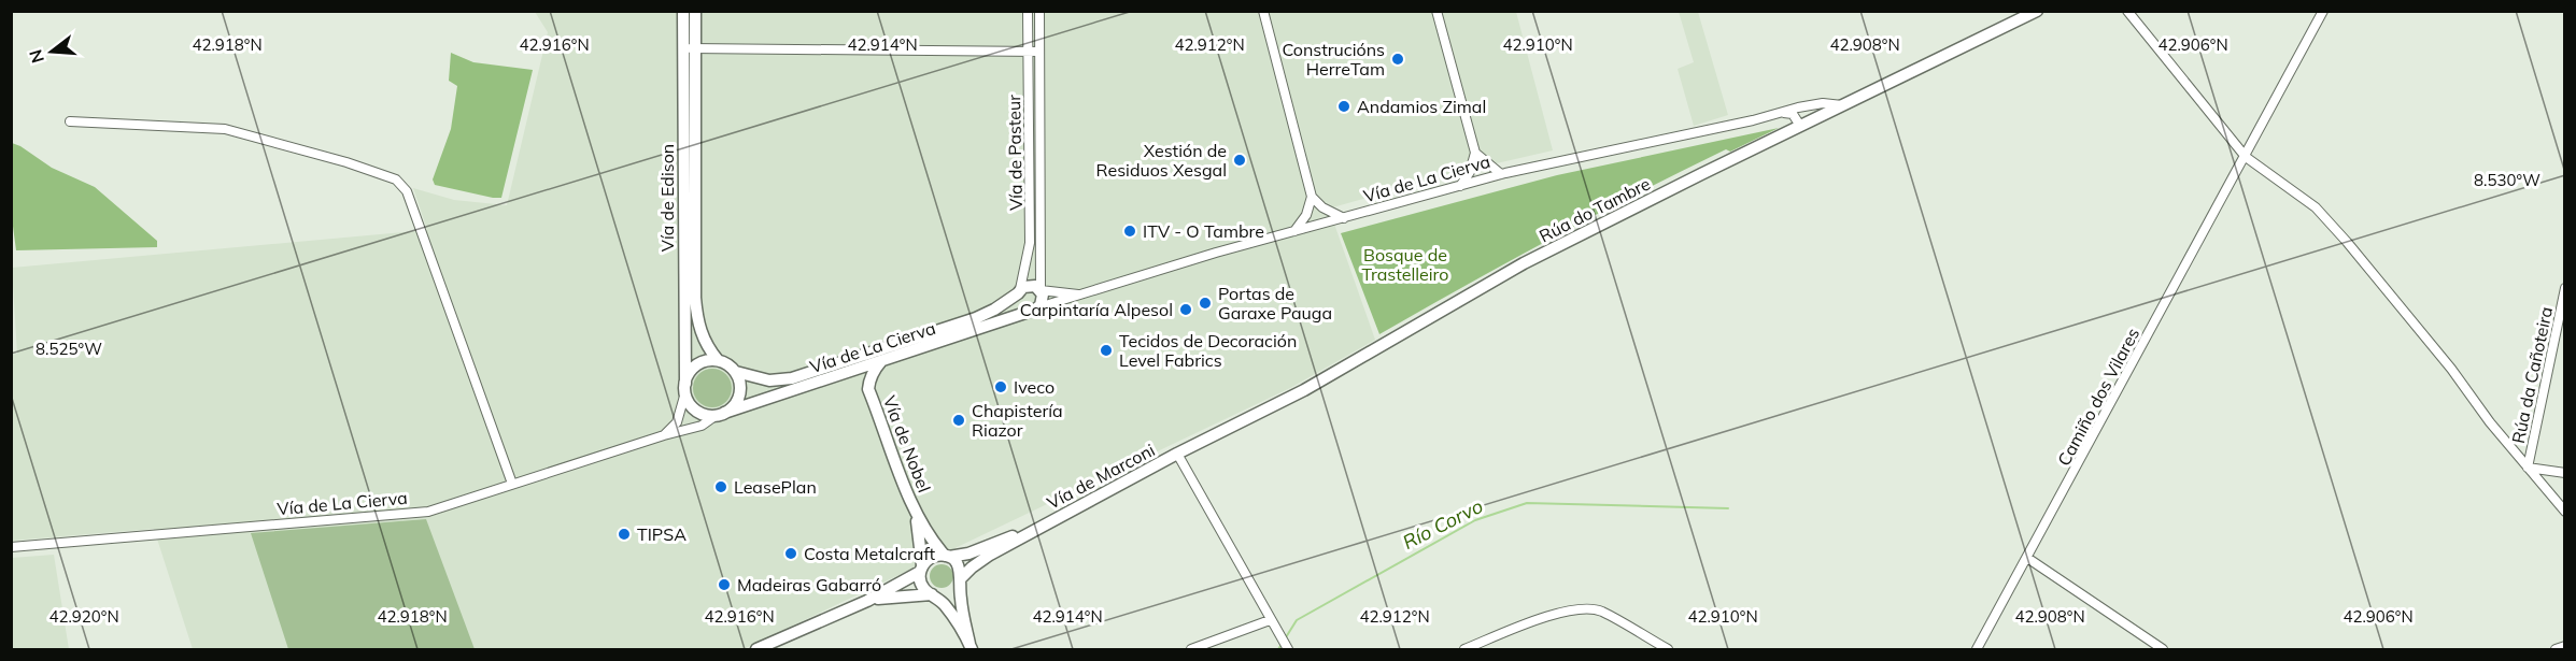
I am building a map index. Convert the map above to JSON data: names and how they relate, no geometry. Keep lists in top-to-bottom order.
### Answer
{
  "streets": {
    "main road": [
      "Vía de La Cierva",
      "Vía de Edison",
      "Rúa do Tambre",
      "Vía de Nobel",
      "Vía de Marconi"
    ],
    "street": ["Vía de Pasteur", "Rúa da Cañoteira", "Camiño dos Vilares"]
  },
  "crossings": [
    ["Vía de Pasteur", "Vía de La Cierva"],
    ["Vía de La Cierva", "Vía de Edison"],
    ["Vía de La Cierva", "Rúa do Tambre"],
    ["Vía de La Cierva", "Vía de Nobel"],
    ["Rúa do Tambre", "Vía de Marconi"],
    ["Vía de Nobel", "Vía de Marconi"]
  ],
  "water": ["Río Corvo"],
  "parks": ["Bosque de Trastelleiro"],
  "places": [
    "Construcións HerreTam",
    "Andamios Zimal",
    "Xestión de Residuos Xesgal",
    "ITV - O Tambre",
    "Portas de Garaxe Pauga",
    "Carpintaría Alpesol",
    "Tecidos de Decoración Level Fabrics",
    "Iveco",
    "Chapistería Riazor",
    "LeasePlan",
    "TIPSA",
    "Costa Metalcraft",
    "Madeiras Gabarró"
  ],
  "north": "left",
  "coordinates": [
    "42.918°N",
    "42.916°N",
    "42.914°N",
    "42.912°N",
    "42.910°N",
    "42.908°N",
    "42.906°N",
    "8.530°W",
    "8.525°W",
    "42.920°N"
  ]
}
